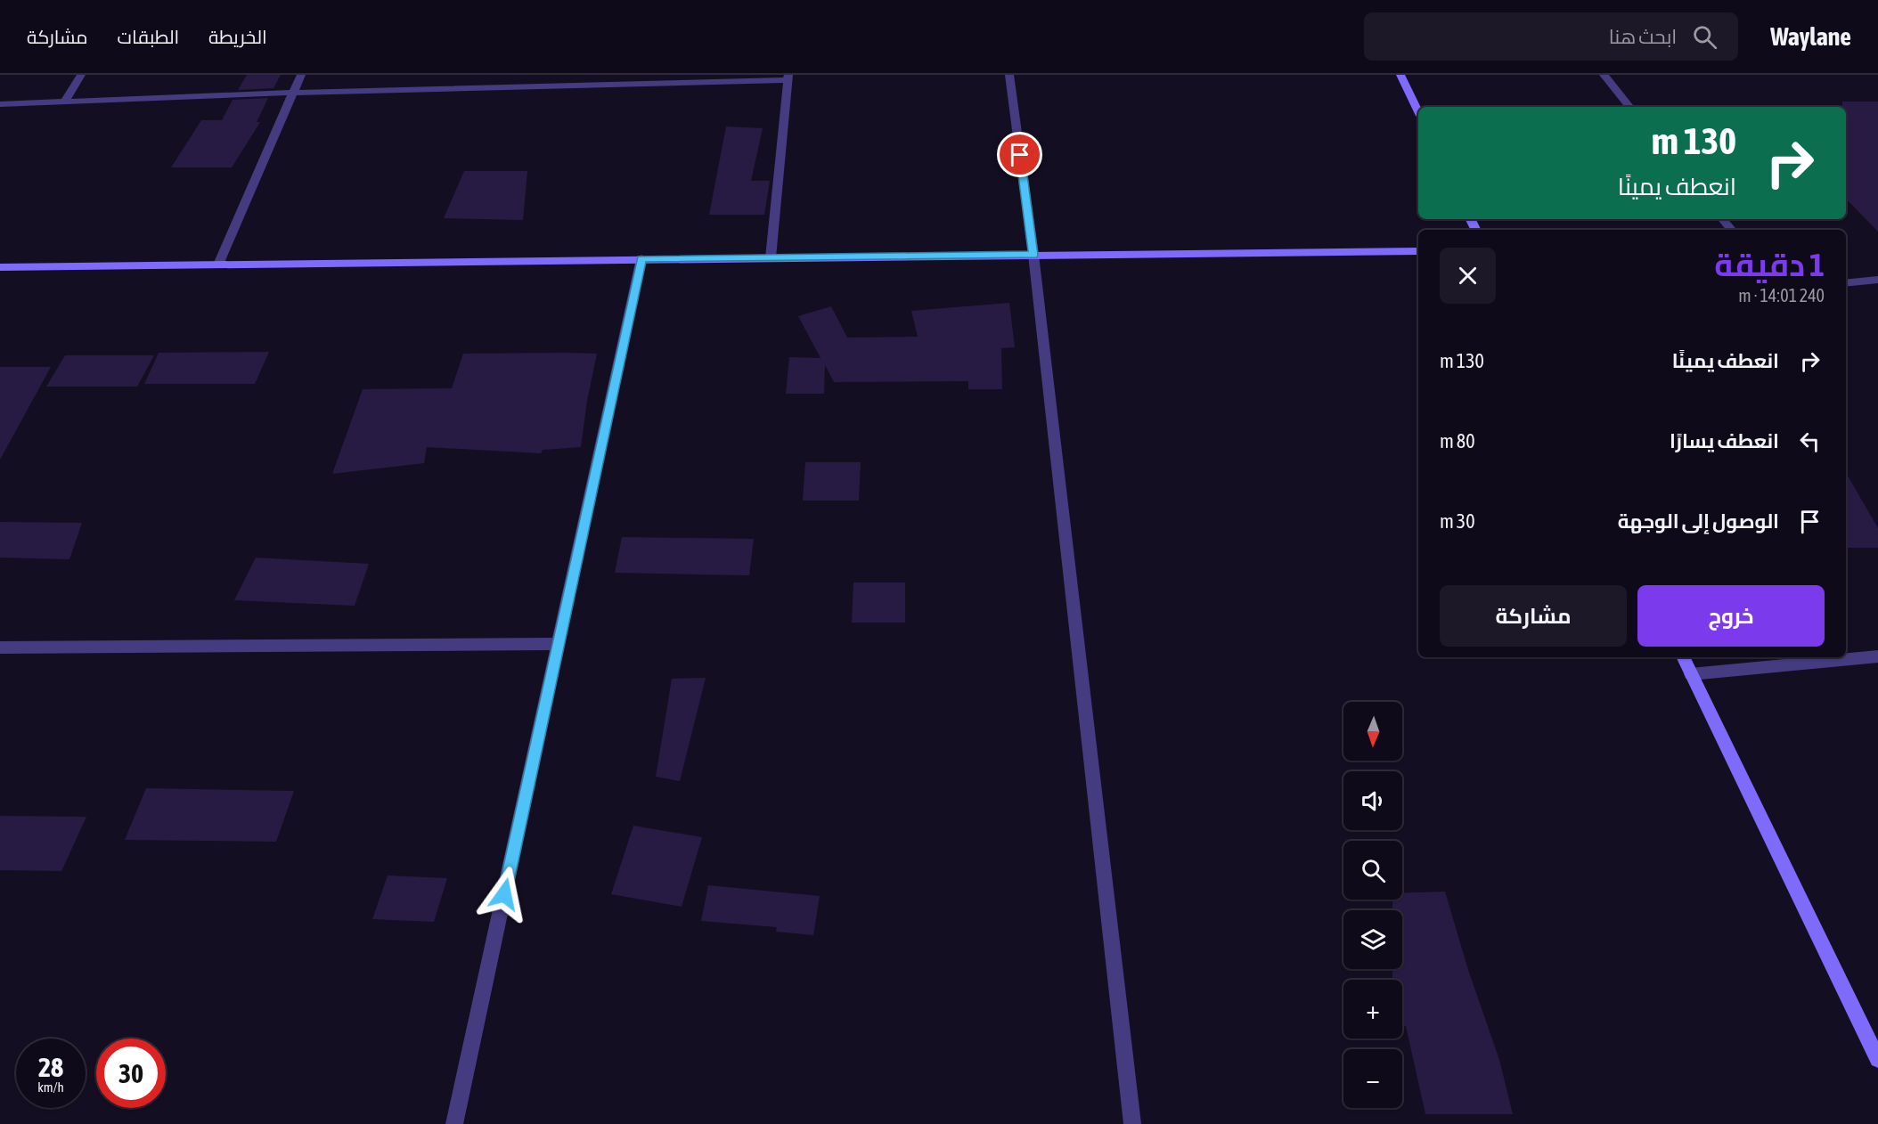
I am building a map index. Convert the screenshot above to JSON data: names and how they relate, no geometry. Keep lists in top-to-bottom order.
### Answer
{
  "north": "bottom",
  "page": {
    "header": "Waylane",
    "search": "ابحث هنا",
    "nav": ["الخريطة", "الطبقات", "مشاركة"],
    "turn": ["130 m", "انعطف يمينًا"],
    "heading": ["1 دقيقة", "240 m · 14:01"],
    "list": [
      {
        "name": "انعطف يمينًا",
        "value": "130 m"
      },
      {
        "name": "انعطف يسارًا",
        "value": "80 m"
      },
      {
        "name": "الوصول إلى الوجهة",
        "value": "30 m"
      }
    ],
    "buttons": ["خروج", "مشاركة"],
    "map_buttons": ["+", "−"],
    "speed": "28 km/h",
    "limit": "30"
  }
}
